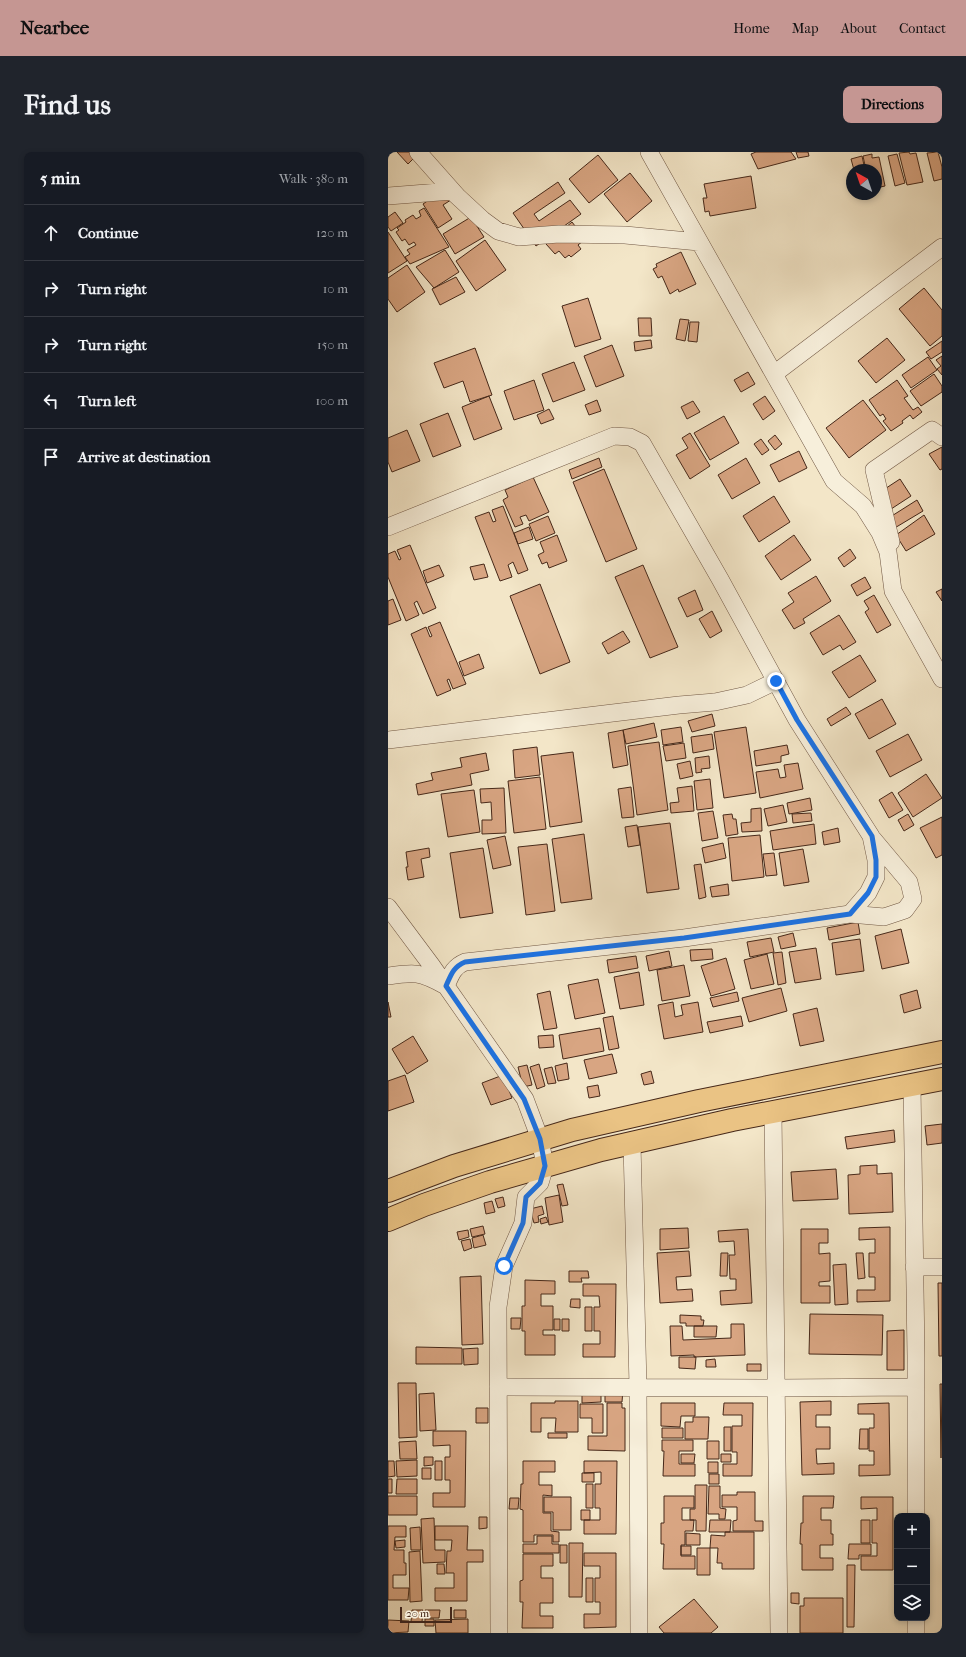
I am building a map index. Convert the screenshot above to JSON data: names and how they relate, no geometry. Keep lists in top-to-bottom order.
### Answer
{
  "scale_bar": "20 m",
  "north": "top left",
  "page": {
    "header": "Nearbee",
    "nav": [
      "Home",
      "Map",
      "About",
      "Contact"
    ],
    "buttons": "Directions",
    "title": "Find us",
    "heading": ["5 min", "Walk · 380 m"],
    "list": [
      ["Continue", "120 m"],
      ["Turn right", "10 m"],
      ["Turn right", "150 m"],
      ["Turn left", "100 m"],
      "Arrive at destination"
    ],
    "map_buttons": ["+", "−"],
    "scale": "20 m"
  }
}
